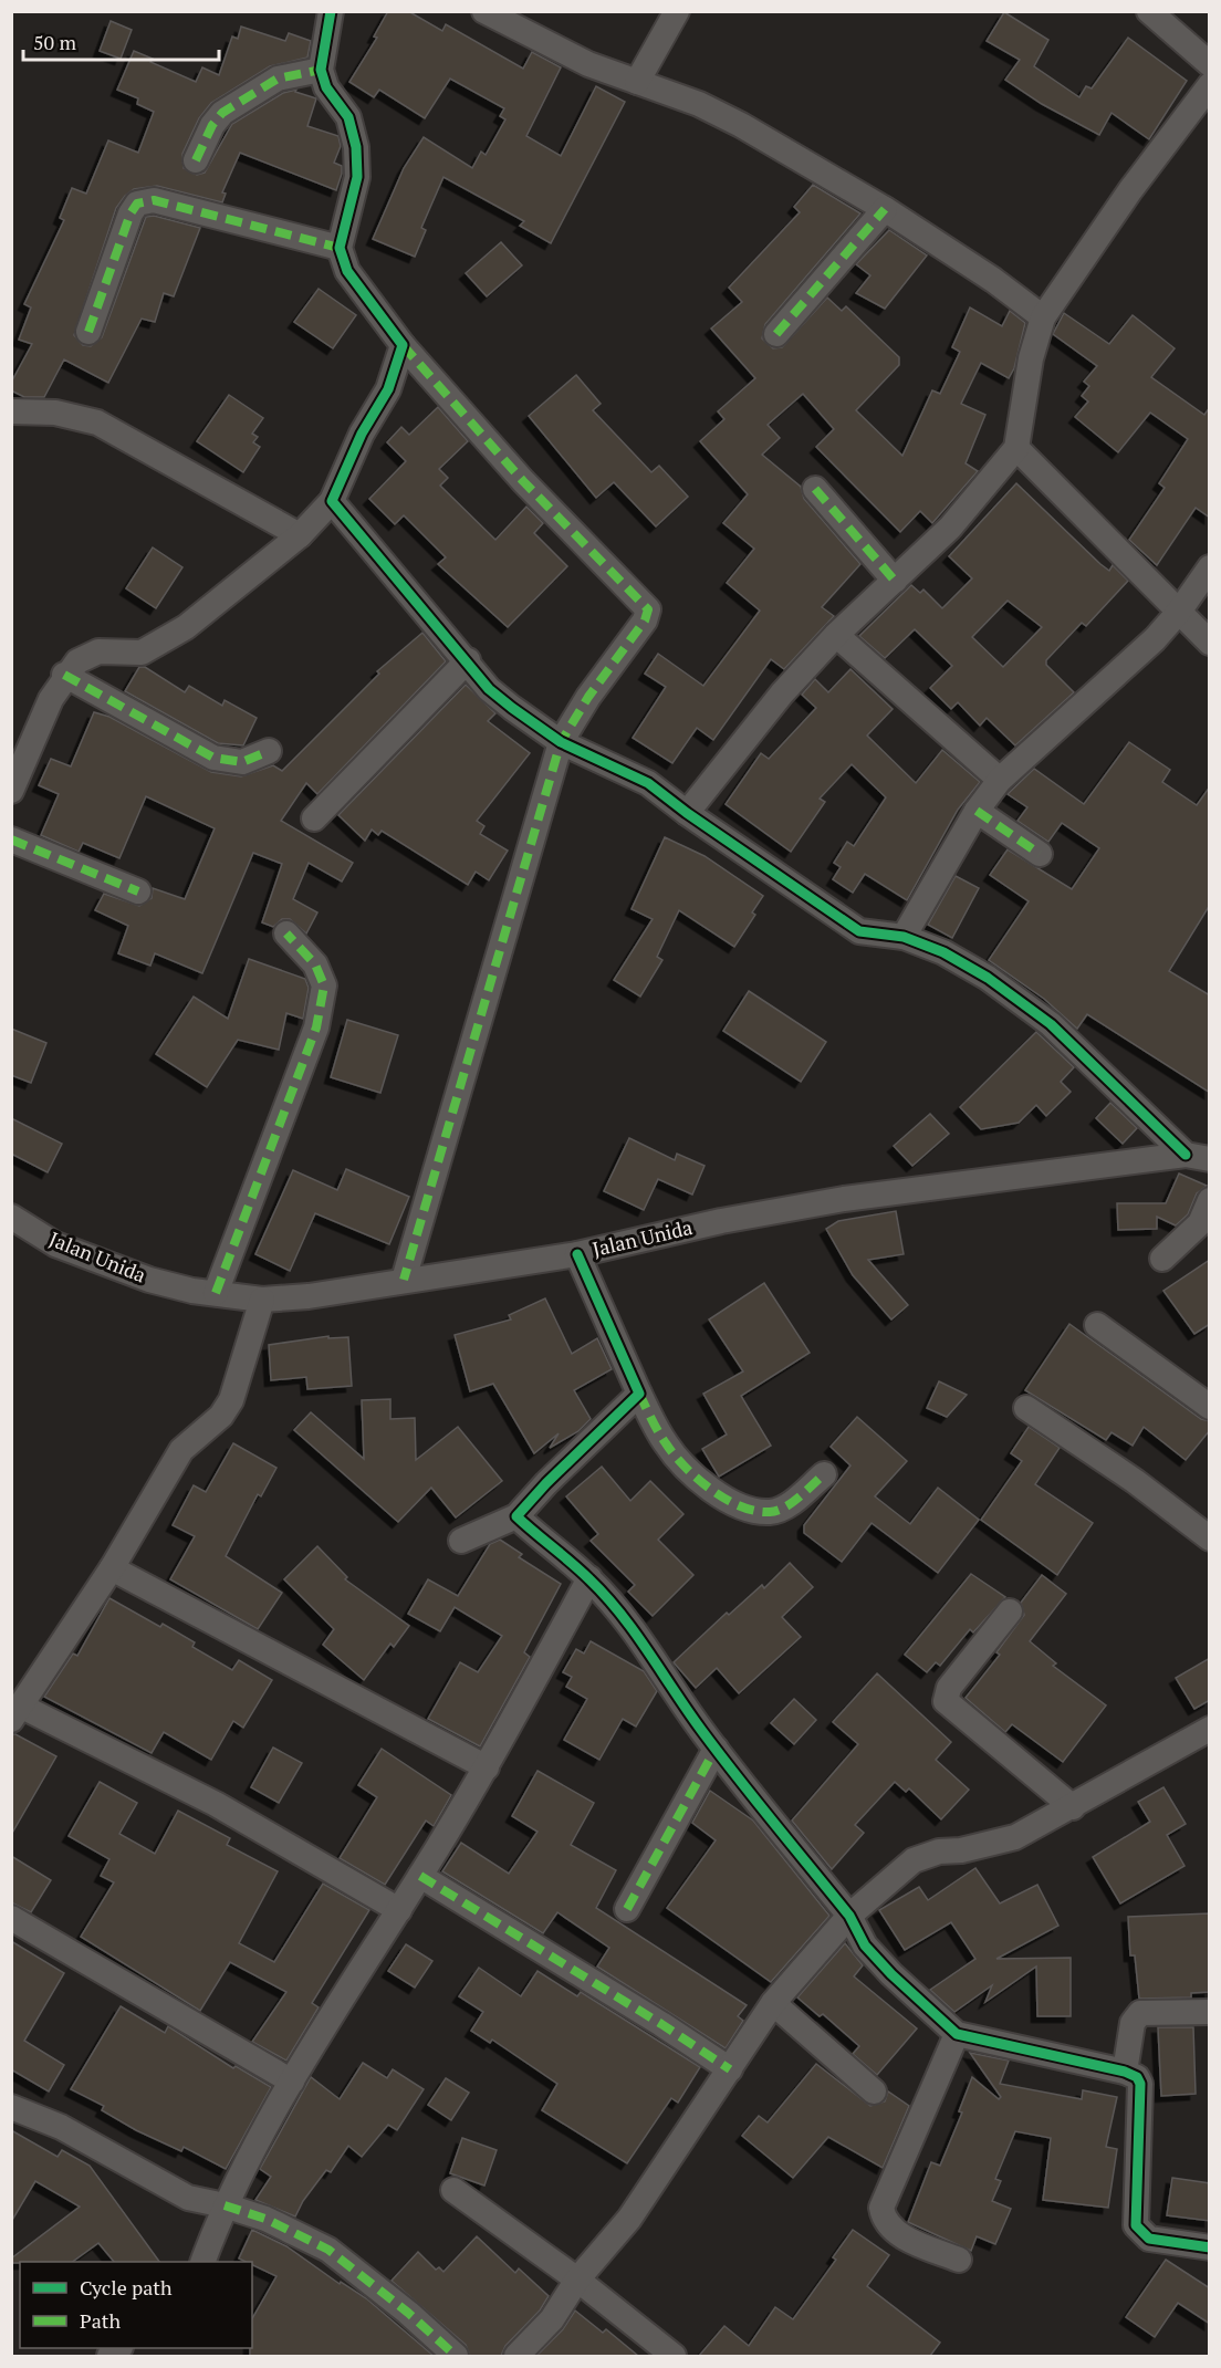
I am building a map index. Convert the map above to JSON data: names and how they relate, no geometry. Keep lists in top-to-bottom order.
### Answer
{
  "streets": {
    "street": ["Jalan Unida"]
  },
  "legend": ["Cycle path", "Path"],
  "scale_bar": "50 m"
}
